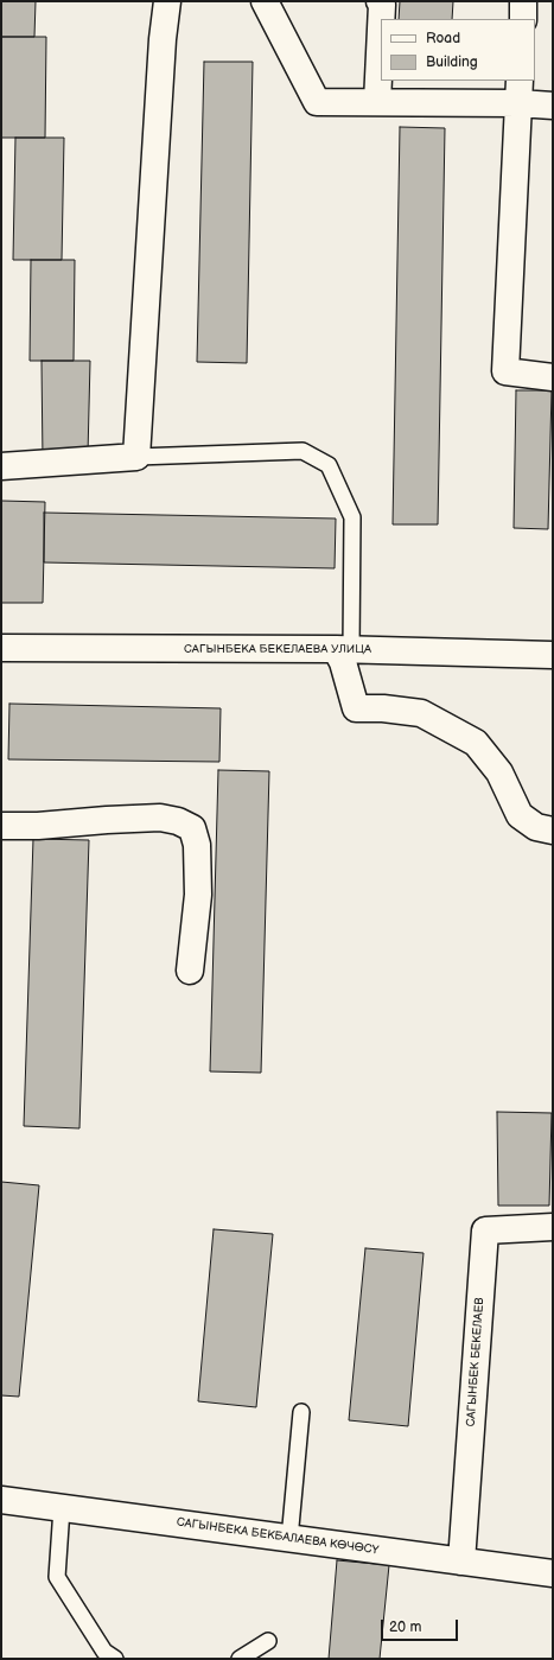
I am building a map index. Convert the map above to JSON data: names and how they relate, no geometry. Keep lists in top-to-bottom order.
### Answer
{
  "streets": {
    "street": ["САГЫНБЕКА БЕКЕЛАЕВА УЛИЦА", "САГЫНБЕК БЕКЕЛАЕВ", "САГЫНБЕКА БЕКБАЛАЕВА КӨЧӨСҮ"]
  },
  "crossings": [
    ["САГЫНБЕК БЕКЕЛАЕВ", "САГЫНБЕКА БЕКБАЛАЕВА КӨЧӨСҮ"]
  ],
  "legend": ["Road", "Building"],
  "scale_bar": "20 m"
}
